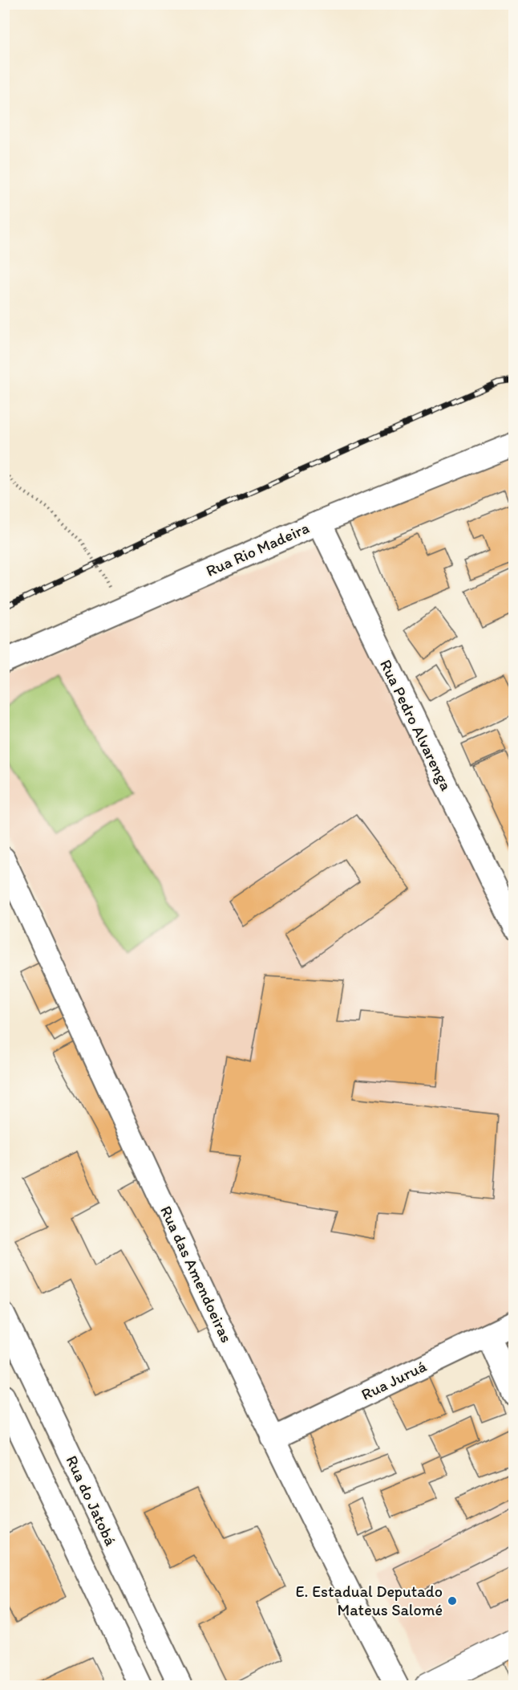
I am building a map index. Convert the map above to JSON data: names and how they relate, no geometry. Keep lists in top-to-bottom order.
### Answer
{
  "streets": {
    "street": [
      "Rua Rio Madeira",
      "Rua Pedro Alvarenga",
      "Rua das Amendoeiras",
      "Rua Juruá",
      "Rua do Jatobá"
    ]
  },
  "crossings": [
    ["Rua Rio Madeira", "Rua Pedro Alvarenga"],
    ["Rua das Amendoeiras", "Rua Juruá"]
  ],
  "places": ["E. Estadual Deputado Mateus Salomé"]
}
